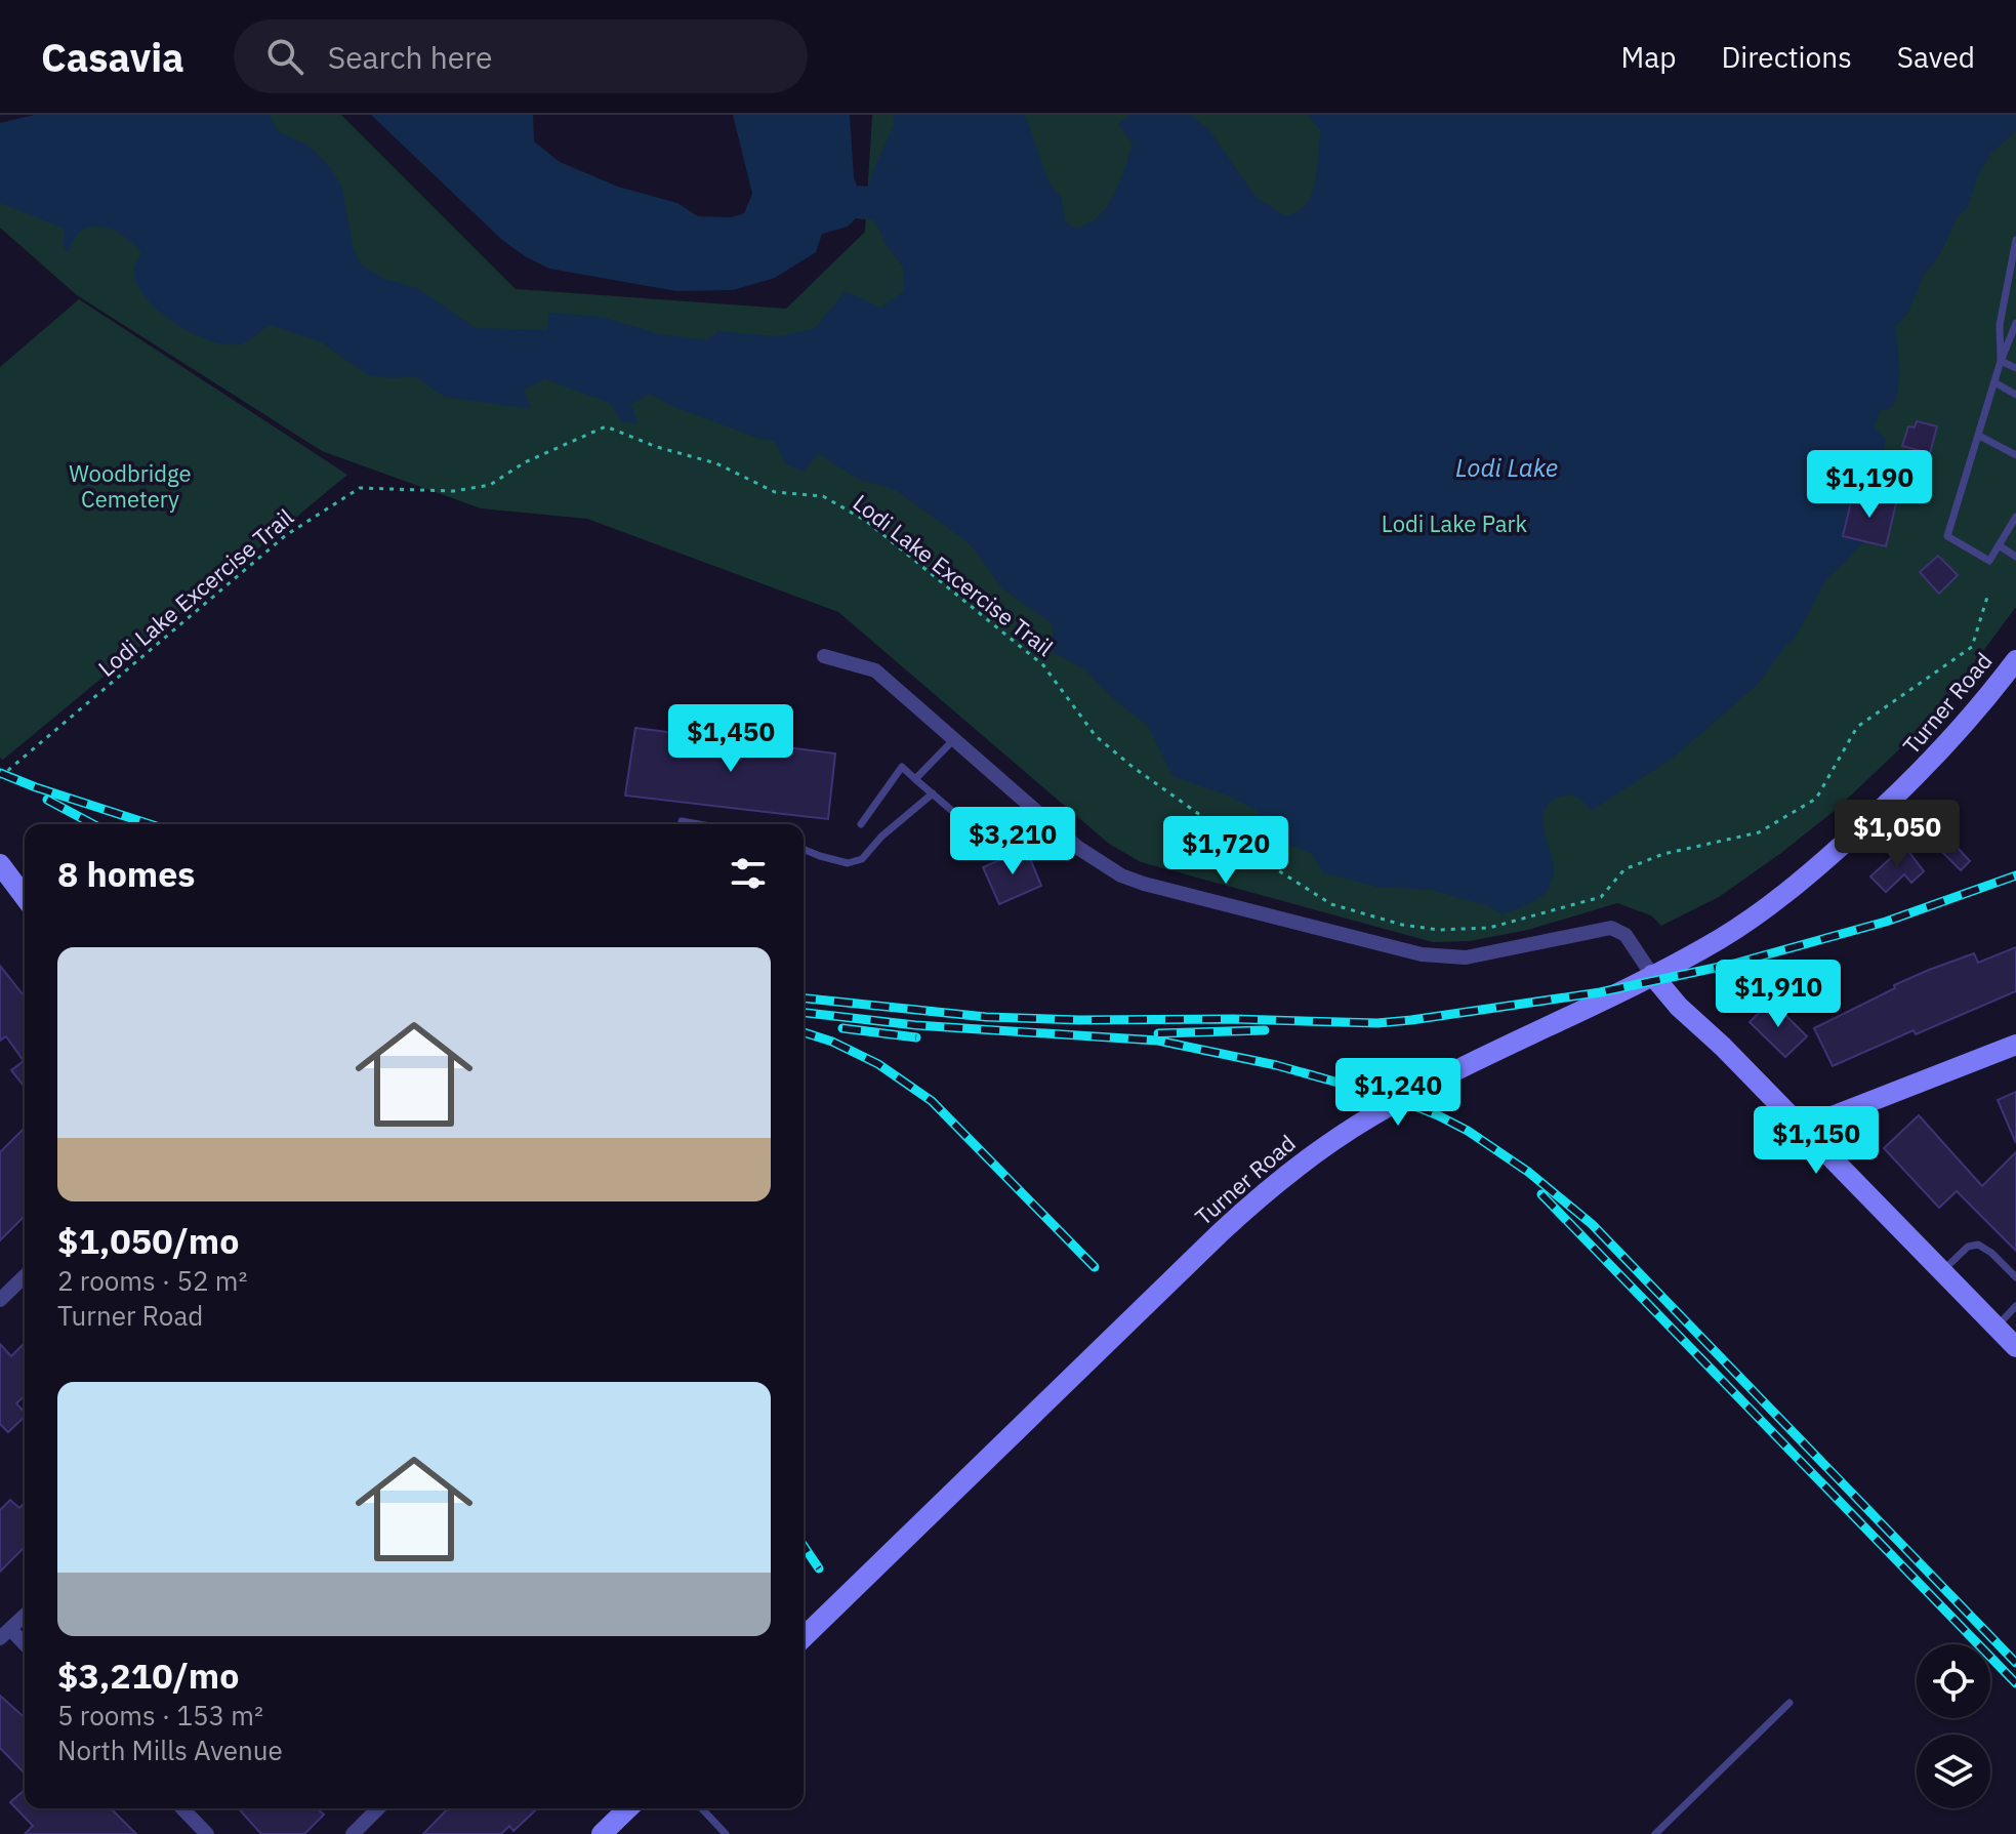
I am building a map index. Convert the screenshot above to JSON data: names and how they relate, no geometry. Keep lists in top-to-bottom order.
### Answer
{
  "streets": {
    "main road": ["Turner Road"],
    "path": ["Lodi Lake Excercise Trail"]
  },
  "water": ["Lodi Lake"],
  "parks": ["Woodbridge Cemetery", "Lodi Lake Park"],
  "page": {
    "header": "Casavia",
    "search": "Search here",
    "nav": ["Map", "Directions", "Saved"],
    "price": [
      "$1,190",
      "$1,450",
      "$1,050",
      "$3,210",
      "$1,720",
      "$1,910",
      "$1,240",
      "$1,150"
    ],
    "heading": "8 homes",
    "list": [
      {
        "name": "$1,050/mo",
        "note": "2 rooms · 52 m² · Turner Road"
      },
      {
        "name": "$3,210/mo",
        "note": "5 rooms · 153 m² · North Mills Avenue"
      }
    ]
  }
}
